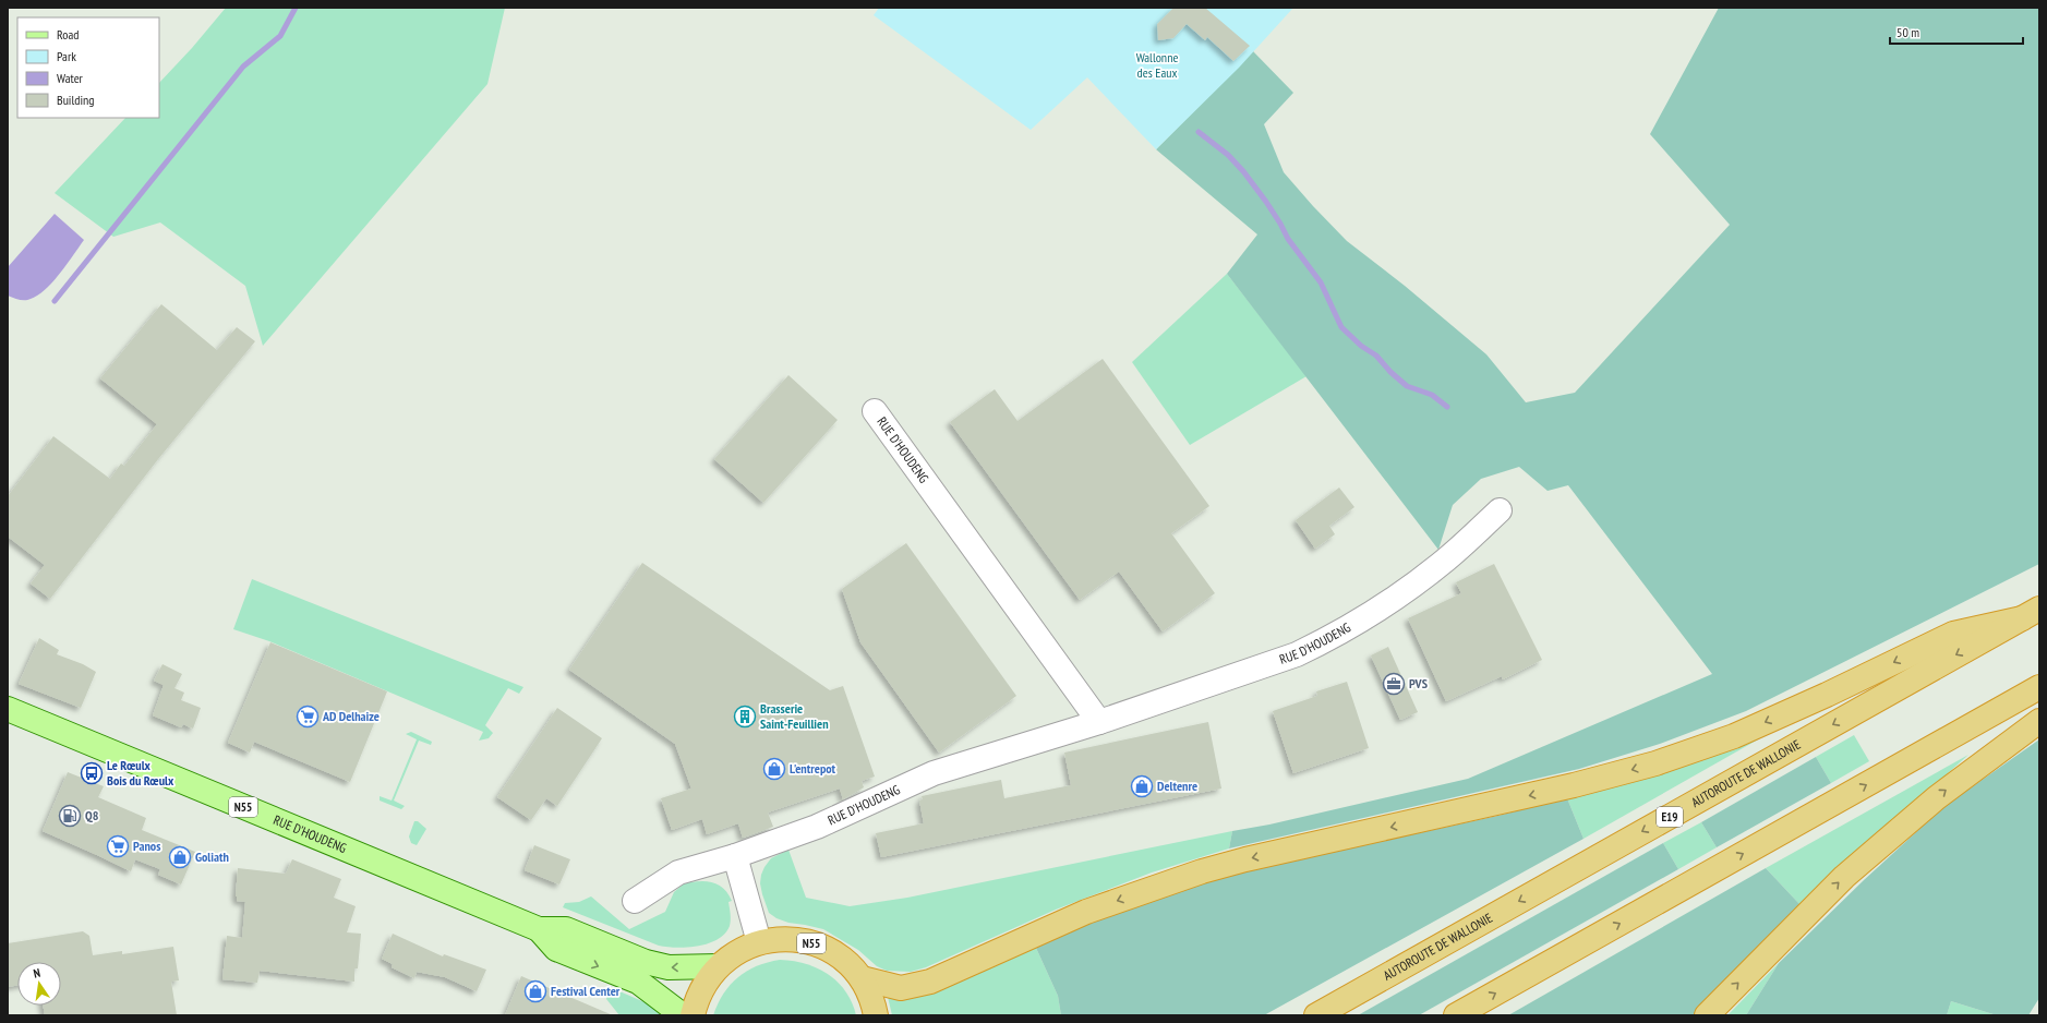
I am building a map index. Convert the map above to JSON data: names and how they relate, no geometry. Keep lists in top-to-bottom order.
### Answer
{
  "streets": {
    "highway": ["AUTOROUTE DE WALLONIE", "N55", "E19"],
    "main road": ["RUE D'HOUDENG"]
  },
  "crossings": [
    ["RUE D'HOUDENG", "N55"]
  ],
  "parks": ["Wallonne des Eaux"],
  "places": {
    "office": ["PVS"],
    "supermarket": ["AD Delhaize", "Panos"],
    "building": ["Brasserie Saint-Feuillien"],
    "shop": [
      "L'entrepot",
      "Deltenre",
      "Goliath",
      "Festival Center"
    ],
    "bus stop": ["Le Rœulx Bois du Rœulx"],
    "fuel station": ["Q8"]
  },
  "legend": [
    "Road",
    "Park",
    "Water",
    "Building"
  ],
  "scale_bar": "50 m",
  "north": "top"
}
